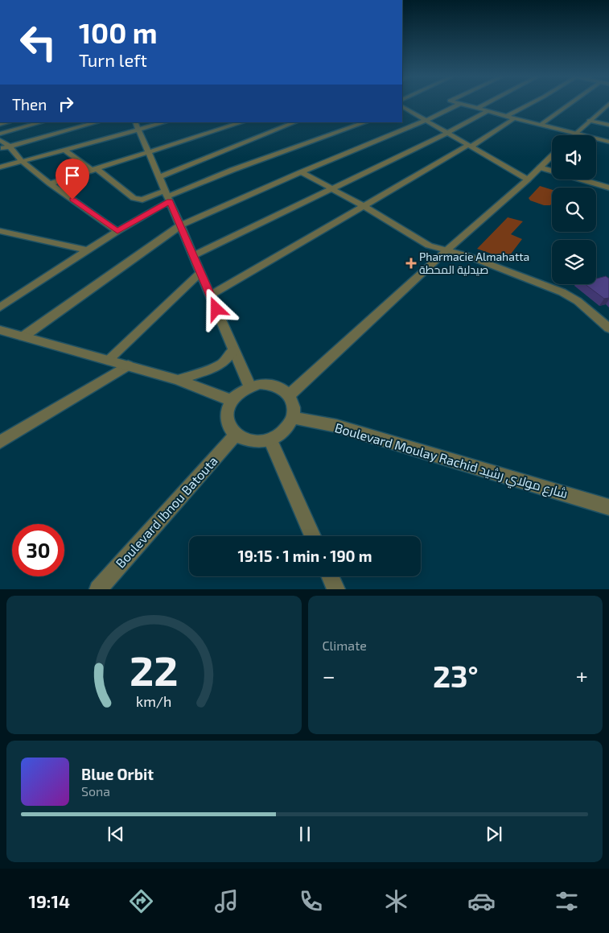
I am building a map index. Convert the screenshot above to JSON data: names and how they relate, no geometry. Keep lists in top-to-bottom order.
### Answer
{
  "streets": {
    "street": ["Boulevard Moulay Rachid شارع مولاي رشيد", "Boulevard Ibnou Batouta"]
  },
  "crossings": [
    ["Boulevard Moulay Rachid شارع مولاي رشيد", "Boulevard Ibnou Batouta"]
  ],
  "places": {
    "health": ["Pharmacie Almahatta صيدلية المحطة"]
  },
  "page": {
    "turn": ["100 m", "Turn left"],
    "then": "Then",
    "limit": "30",
    "trip": "19:15 · 1 min · 190 m",
    "tile": "Climate",
    "heat": ["−", "23°", "+"],
    "song": ["Blue Orbit", "Sona"],
    "tabs": "19:14",
    "gauge": ["22", "km/h"]
  }
}
